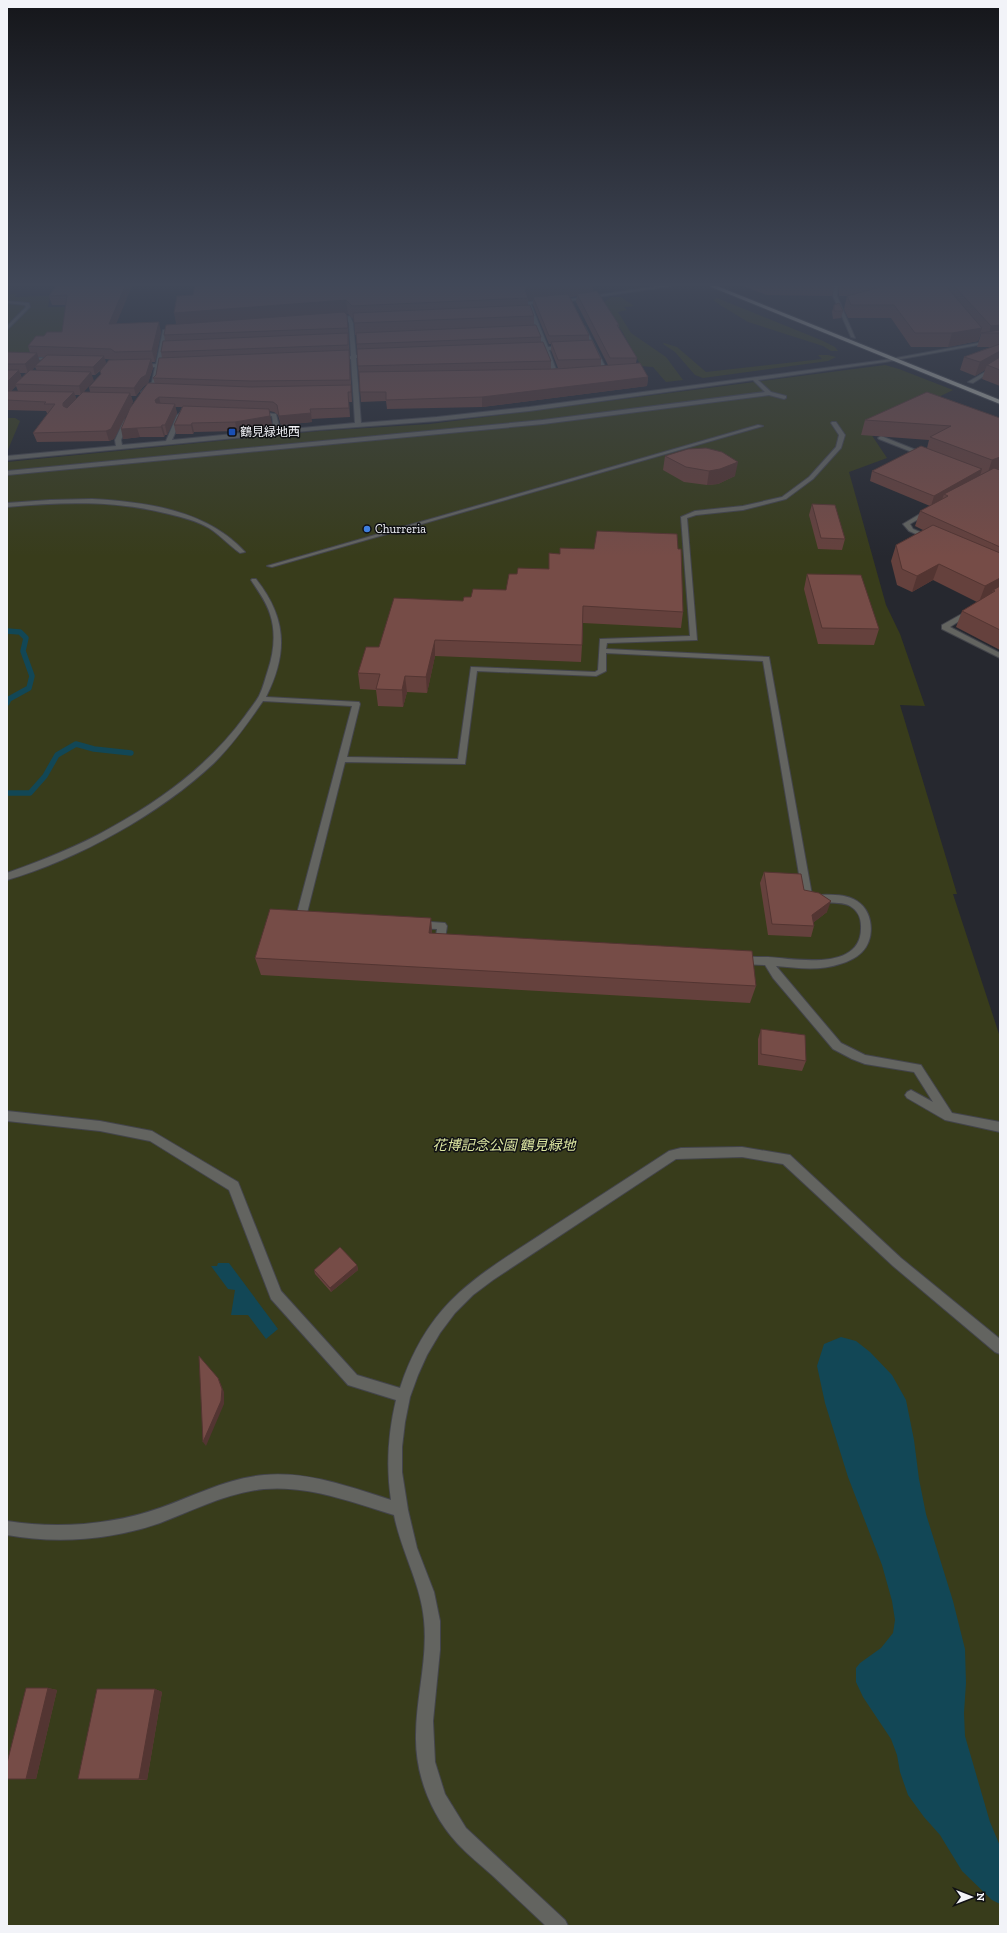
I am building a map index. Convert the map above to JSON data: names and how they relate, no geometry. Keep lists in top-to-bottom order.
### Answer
{
  "parks": ["花博記念公園 鶴見緑地"],
  "places": {
    "transit": ["鶴見緑地西"],
    "other": ["Churreria"]
  },
  "north": "right"
}
